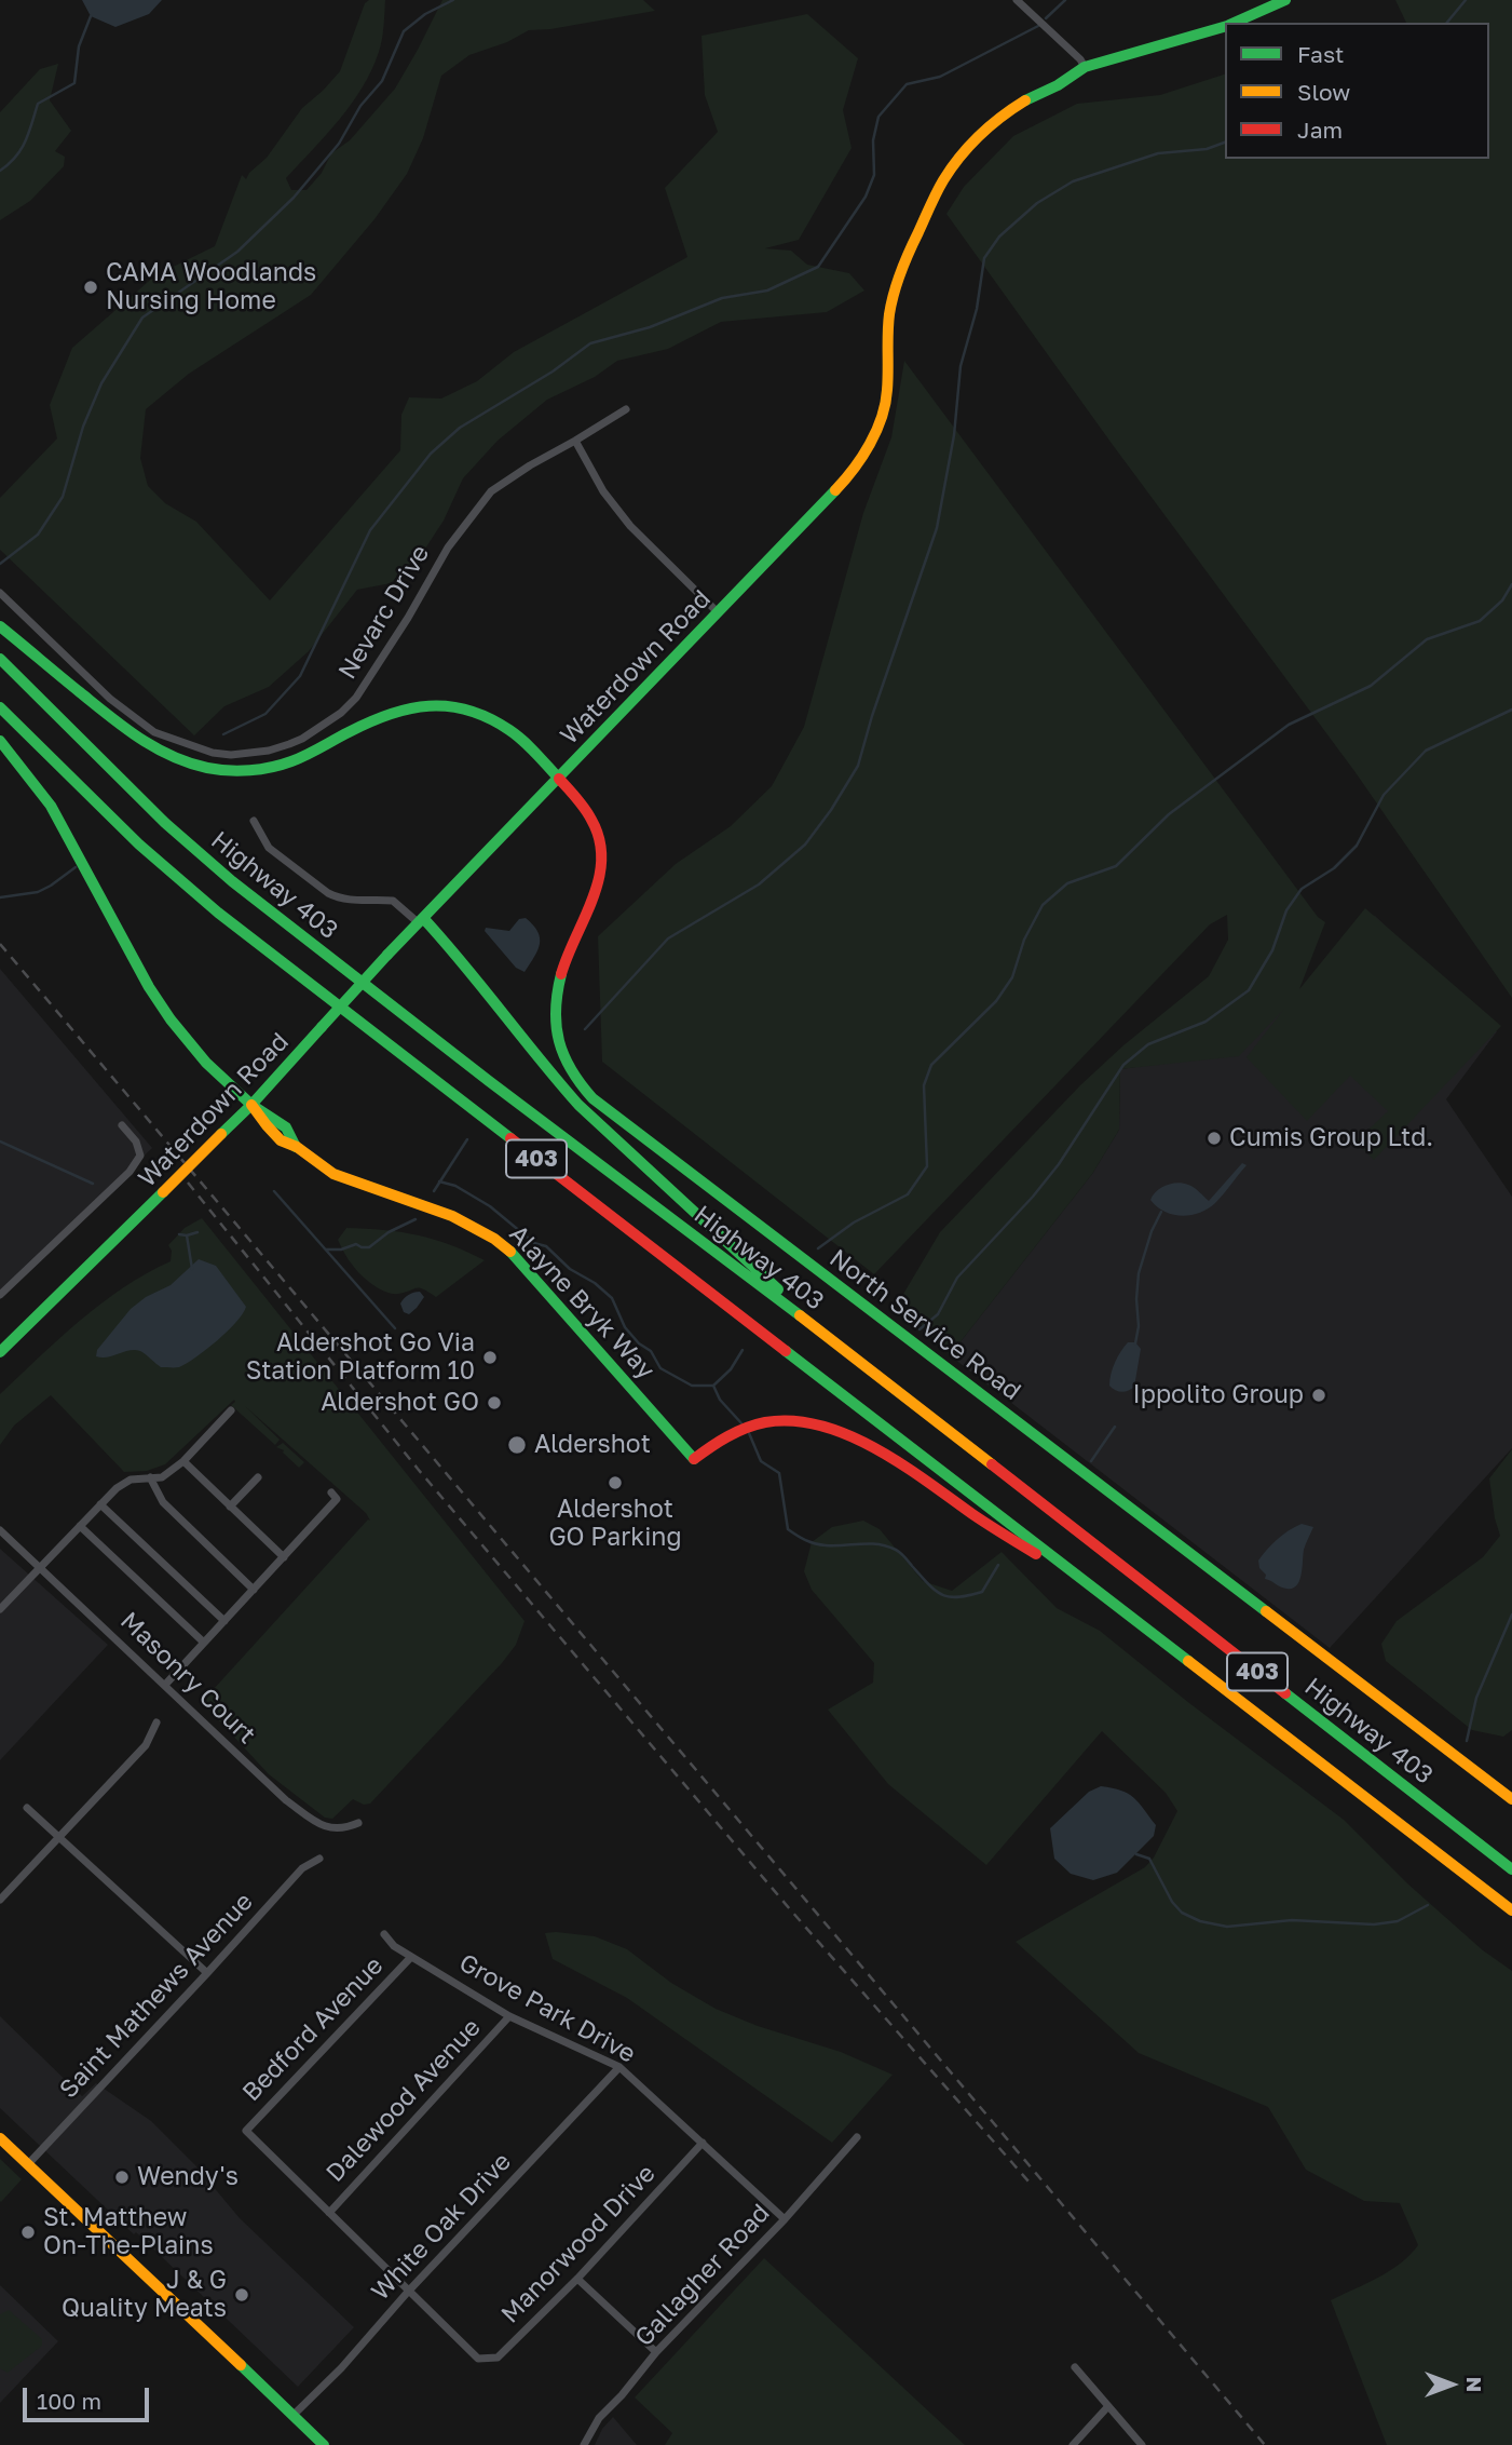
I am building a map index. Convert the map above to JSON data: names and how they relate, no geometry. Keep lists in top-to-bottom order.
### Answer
{
  "streets": {
    "main road": [
      "Waterdown Road",
      "Highway 403",
      "403",
      "Alayne Bryk Way",
      "North Service Road"
    ],
    "street": [
      "Nevarc Drive",
      "Masonry Court",
      "Saint Mathews Avenue",
      "Grove Park Drive",
      "Bedford Avenue",
      "Dalewood Avenue",
      "White Oak Drive",
      "Manorwood Drive",
      "Gallagher Road"
    ]
  },
  "crossings": [
    ["Waterdown Road", "Alayne Bryk Way"],
    ["Waterdown Road", "North Service Road"],
    ["403", "Alayne Bryk Way"],
    ["Grove Park Drive", "Bedford Avenue"],
    ["Grove Park Drive", "Dalewood Avenue"],
    ["Grove Park Drive", "White Oak Drive"],
    ["Grove Park Drive", "Manorwood Drive"],
    ["Grove Park Drive", "Gallagher Road"],
    ["Bedford Avenue", "Dalewood Avenue"],
    ["White Oak Drive", "Manorwood Drive"]
  ],
  "places": [
    "CAMA Woodlands Nursing Home",
    "Cumis Group Ltd.",
    "Aldershot Go Via Station Platform 10",
    "Ippolito Group",
    "Aldershot GO",
    "Aldershot",
    "Aldershot GO Parking",
    "Wendy's",
    "St. Matthew On-The-Plains",
    "J & G Quality Meats"
  ],
  "legend": ["Fast", "Slow", "Jam"],
  "scale_bar": "100 m",
  "north": "right"
}
